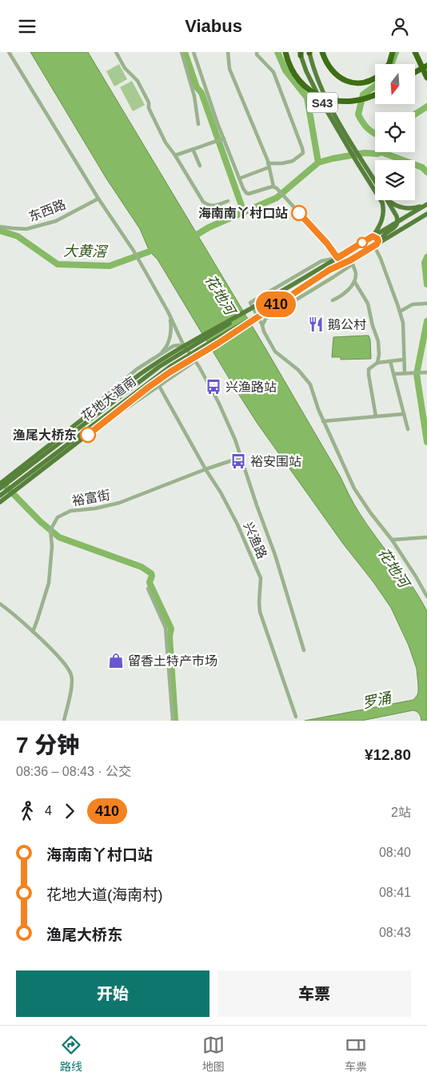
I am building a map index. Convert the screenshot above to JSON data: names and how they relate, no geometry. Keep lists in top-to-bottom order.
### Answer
{
  "streets": {
    "main road": ["S43", "花地大道南"],
    "street": ["东西路", "裕富街", "兴渔路"]
  },
  "crossings": [
    ["花地大道南", "兴渔路"],
    ["裕富街", "兴渔路"]
  ],
  "water": ["大黄滘", "花地河", "罗涌"],
  "places": {
    "other": ["海南南丫村口站", "渔尾大桥东"],
    "restaurant": ["鹅公村"],
    "bus stop": ["兴渔路站", "裕安围站"],
    "shop": ["留香土特产市场"]
  },
  "lines": ["bus line 410"],
  "north": "bottom",
  "page": {
    "header": "Viabus",
    "on_map": "410",
    "heading": ["7 分钟", "08:36 – 08:43 · 公交", "¥12.80"],
    "legs": ["4", "410", "2站"],
    "list": [
      {
        "name": "海南南丫村口站",
        "value": "08:40"
      },
      {
        "name": "花地大道(海南村)",
        "value": "08:41"
      },
      {
        "name": "渔尾大桥东",
        "value": "08:43"
      }
    ],
    "buttons": ["开始", "车票"],
    "tabs": ["路线", "地图", "车票"]
  }
}
